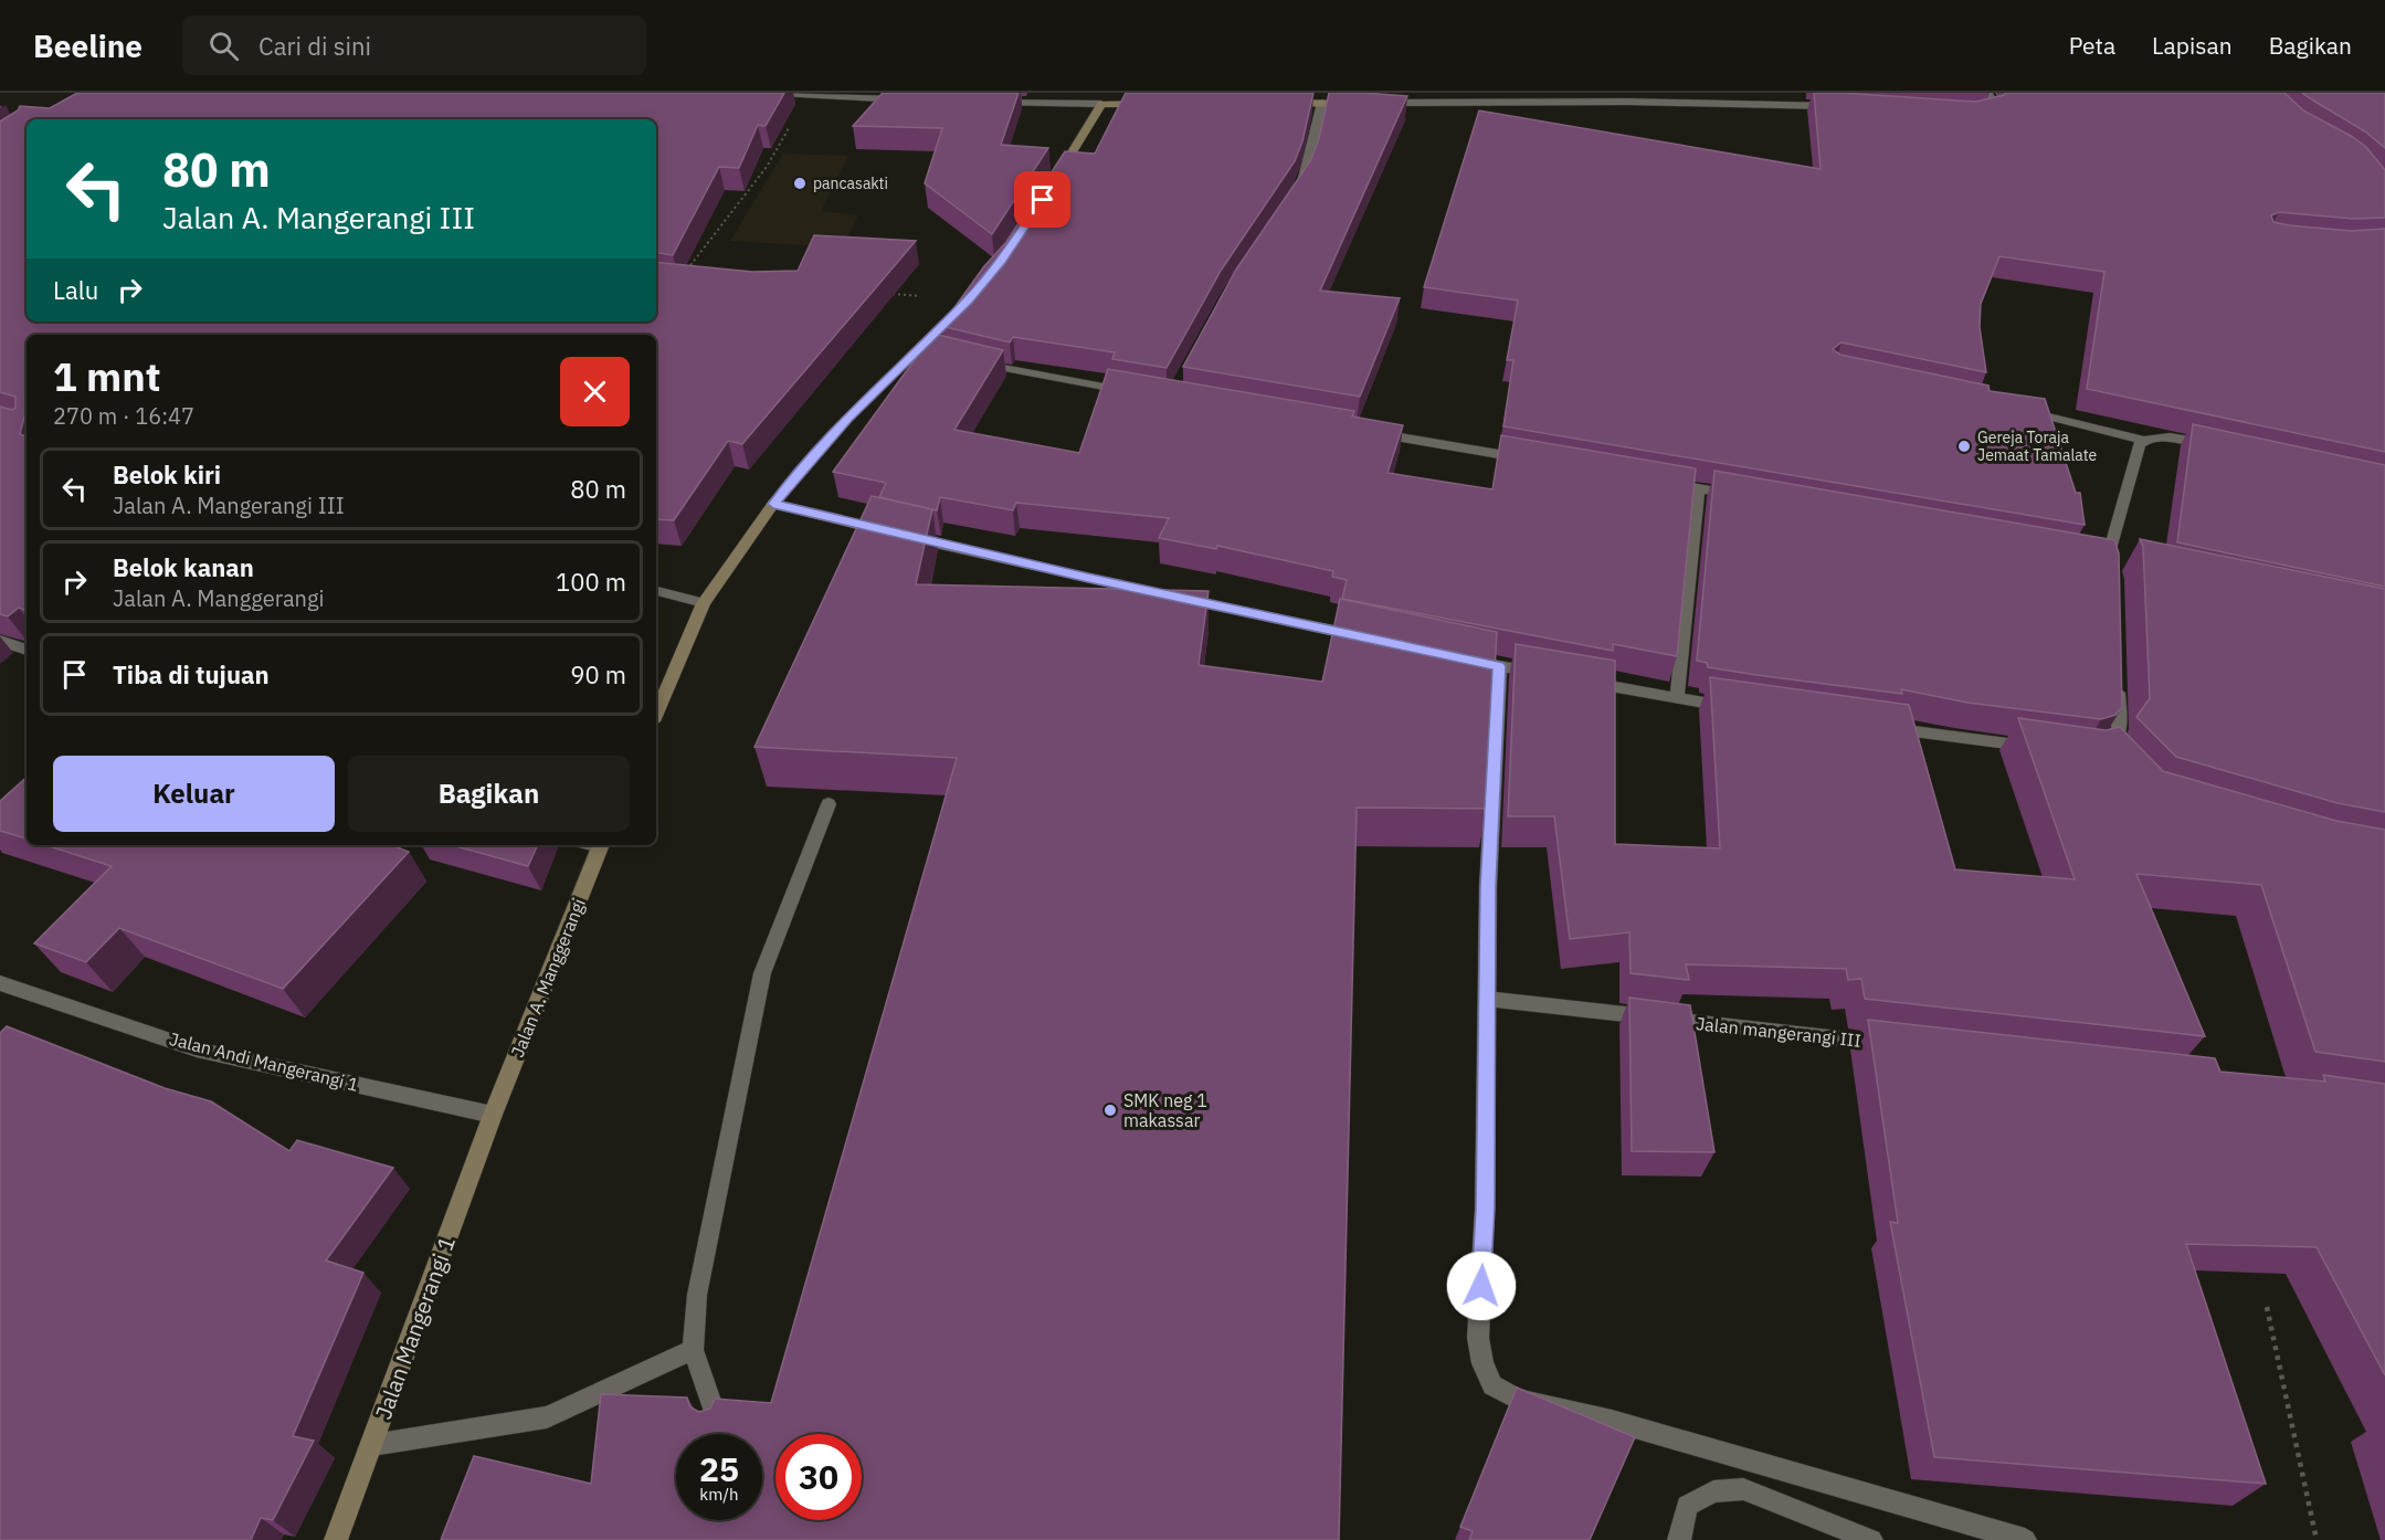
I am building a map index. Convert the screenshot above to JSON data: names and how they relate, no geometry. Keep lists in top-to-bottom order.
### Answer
{
  "streets": {
    "street": [
      "Jalan A. Manggerangi",
      "Jalan mangerangi III",
      "Jalan Andi Mangerangi 1",
      "Jalan Mangerangi 1"
    ]
  },
  "crossings": [
    ["Jalan A. Manggerangi", "Jalan Andi Mangerangi 1"],
    ["Jalan A. Manggerangi", "Jalan Mangerangi 1"],
    ["Jalan Andi Mangerangi 1", "Jalan Mangerangi 1"]
  ],
  "places": ["pancasakti", "Gereja Toraja Jemaat Tamalate", "SMK neg 1 makassar"],
  "page": {
    "header": "Beeline",
    "search": "Cari di sini",
    "nav": ["Peta", "Lapisan", "Bagikan"],
    "turn": ["80 m", "Jalan A. Mangerangi III"],
    "then": "Lalu",
    "heading": ["1 mnt", "270 m · 16:47"],
    "list": [
      {
        "name": "Belok kiri",
        "note": "Jalan A. Mangerangi III",
        "value": "80 m"
      },
      {
        "name": "Belok kanan",
        "note": "Jalan A. Manggerangi",
        "value": "100 m"
      },
      {
        "name": "Tiba di tujuan",
        "value": "90 m"
      }
    ],
    "buttons": ["Keluar", "Bagikan"],
    "speed": "25 km/h",
    "limit": "30"
  }
}
